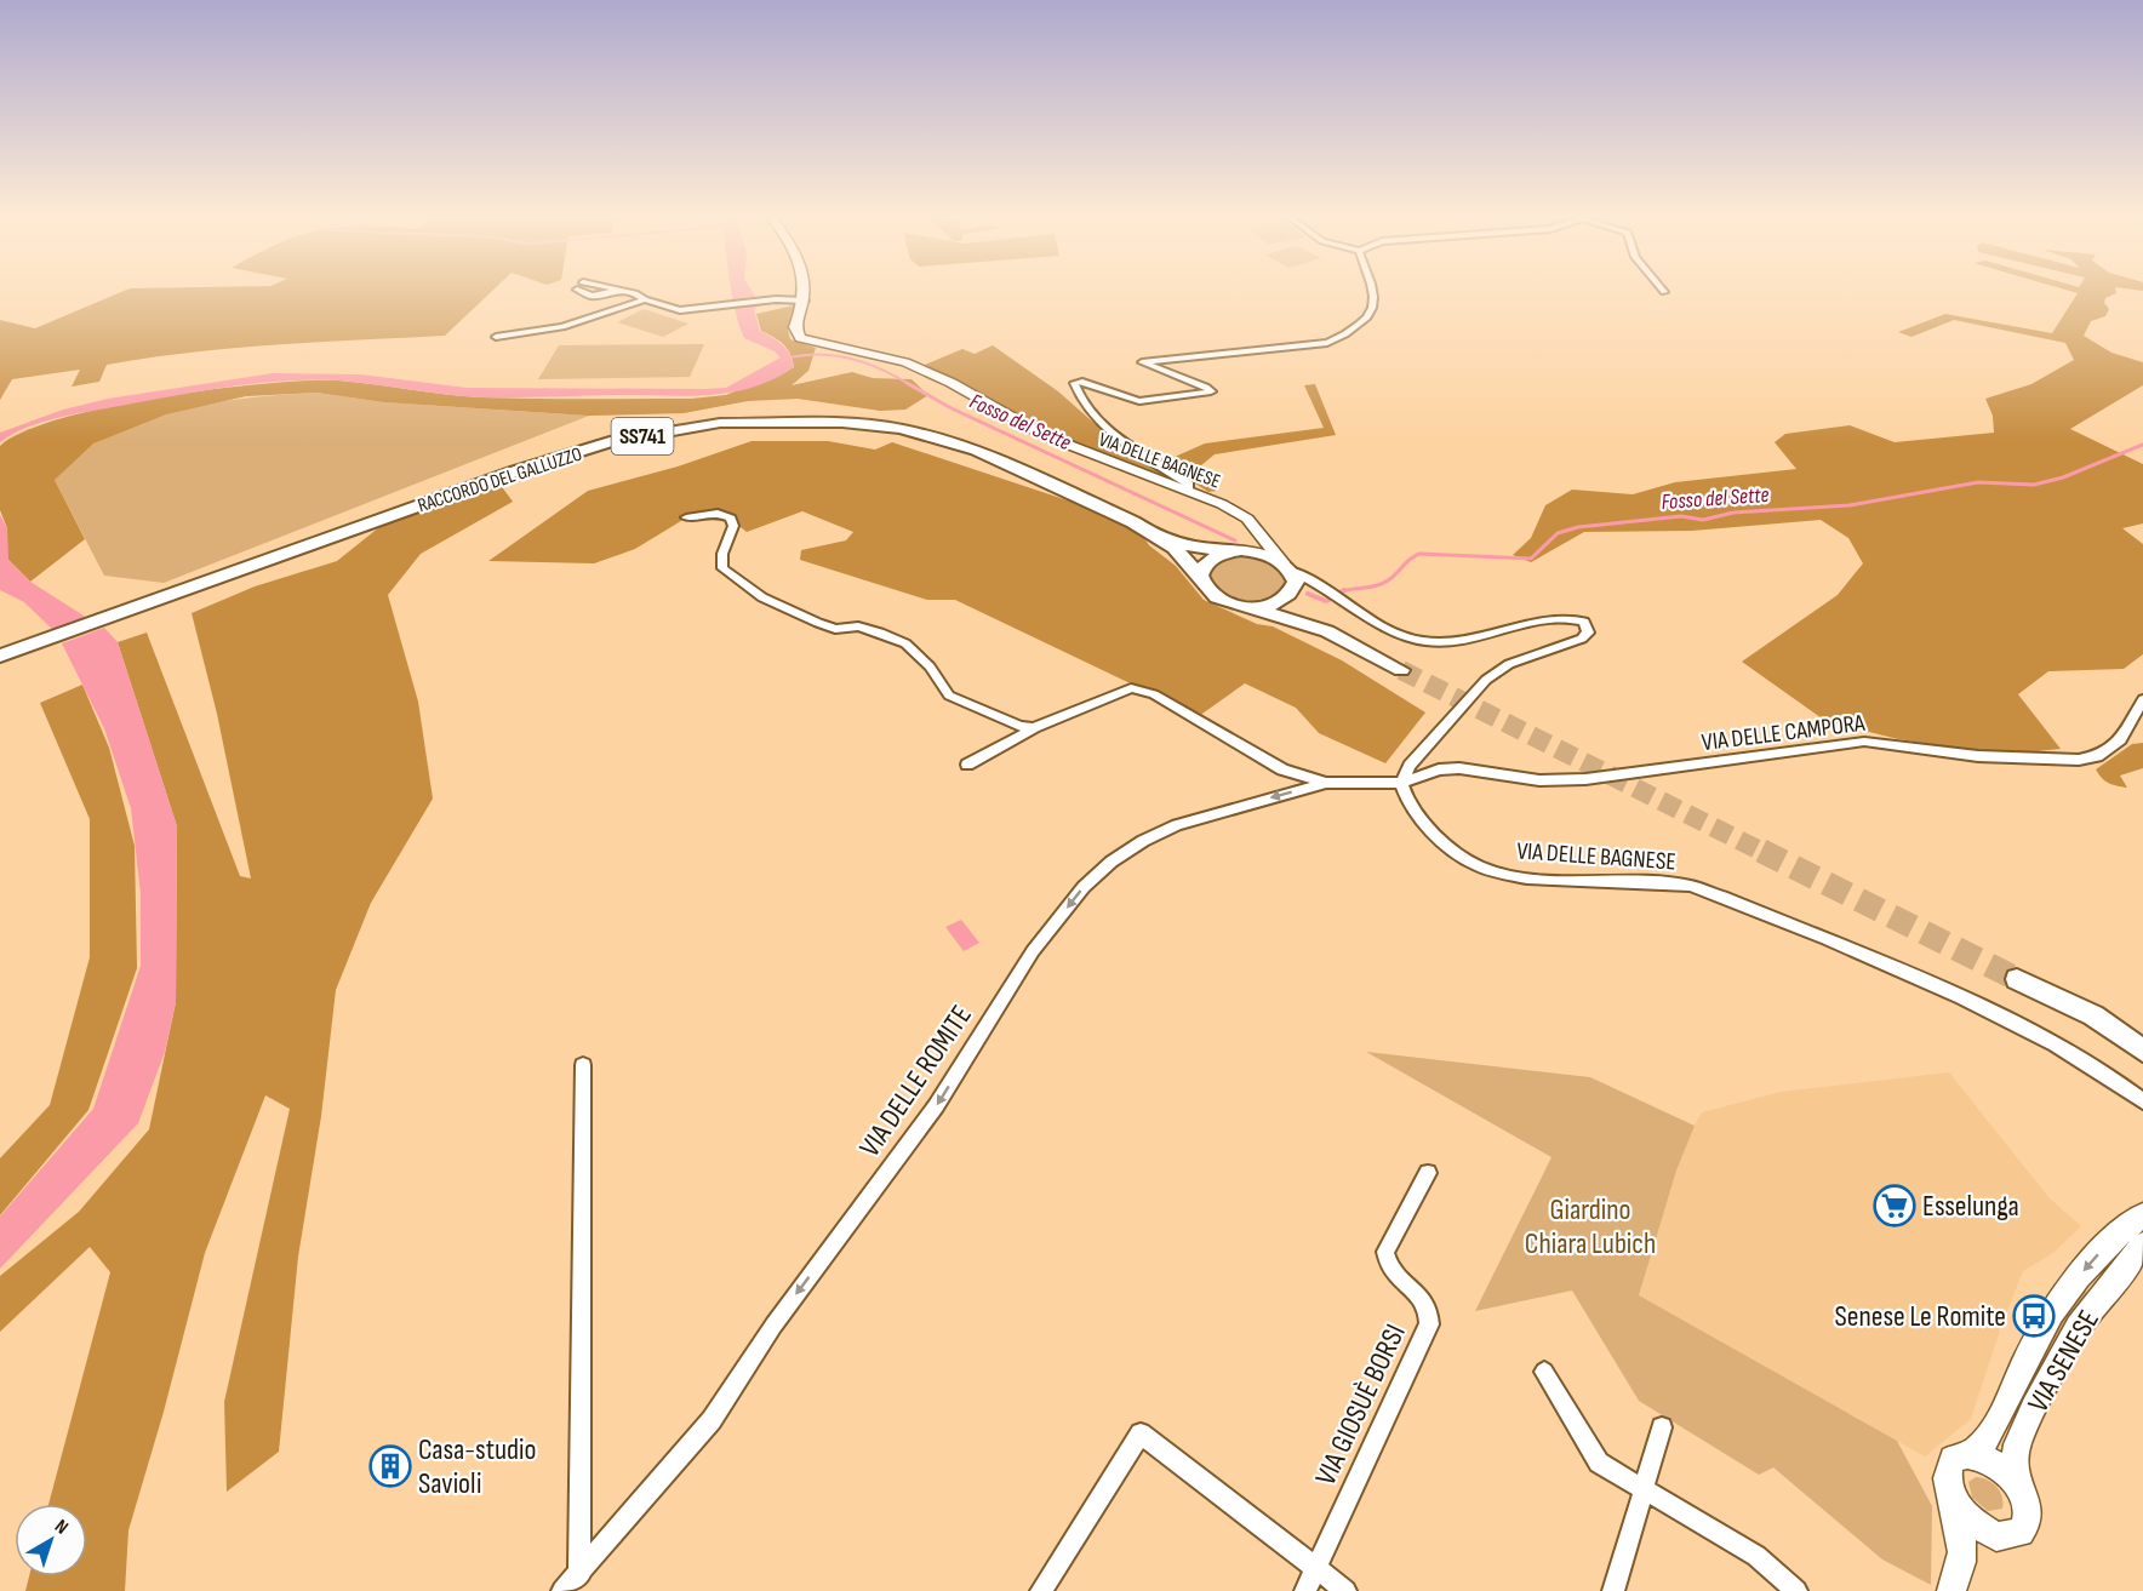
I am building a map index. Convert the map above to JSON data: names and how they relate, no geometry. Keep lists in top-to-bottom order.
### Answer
{
  "streets": {
    "main road": [
      "SS741",
      "VIA DELLE BAGNESE",
      "RACCORDO DEL GALLUZZO",
      "VIA SENESE"
    ],
    "street": ["VIA DELLE CAMPORA", "VIA DELLE ROMITE", "VIA GIOSUÈ BORSI"]
  },
  "crossings": [
    ["SS741", "VIA DELLE BAGNESE"],
    ["SS741", "RACCORDO DEL GALLUZZO"],
    ["VIA DELLE BAGNESE", "RACCORDO DEL GALLUZZO"],
    ["VIA DELLE BAGNESE", "VIA DELLE CAMPORA"],
    ["VIA DELLE BAGNESE", "VIA DELLE ROMITE"],
    ["VIA DELLE CAMPORA", "VIA DELLE ROMITE"]
  ],
  "one_way": ["VIA DELLE ROMITE"],
  "water": ["Fosso del Sette"],
  "parks": ["Giardino Chiara Lubich"],
  "places": {
    "supermarket": ["Esselunga"],
    "bus stop": ["Senese Le Romite"],
    "building": ["Casa-studio Savioli"]
  },
  "north": "top right"
}
